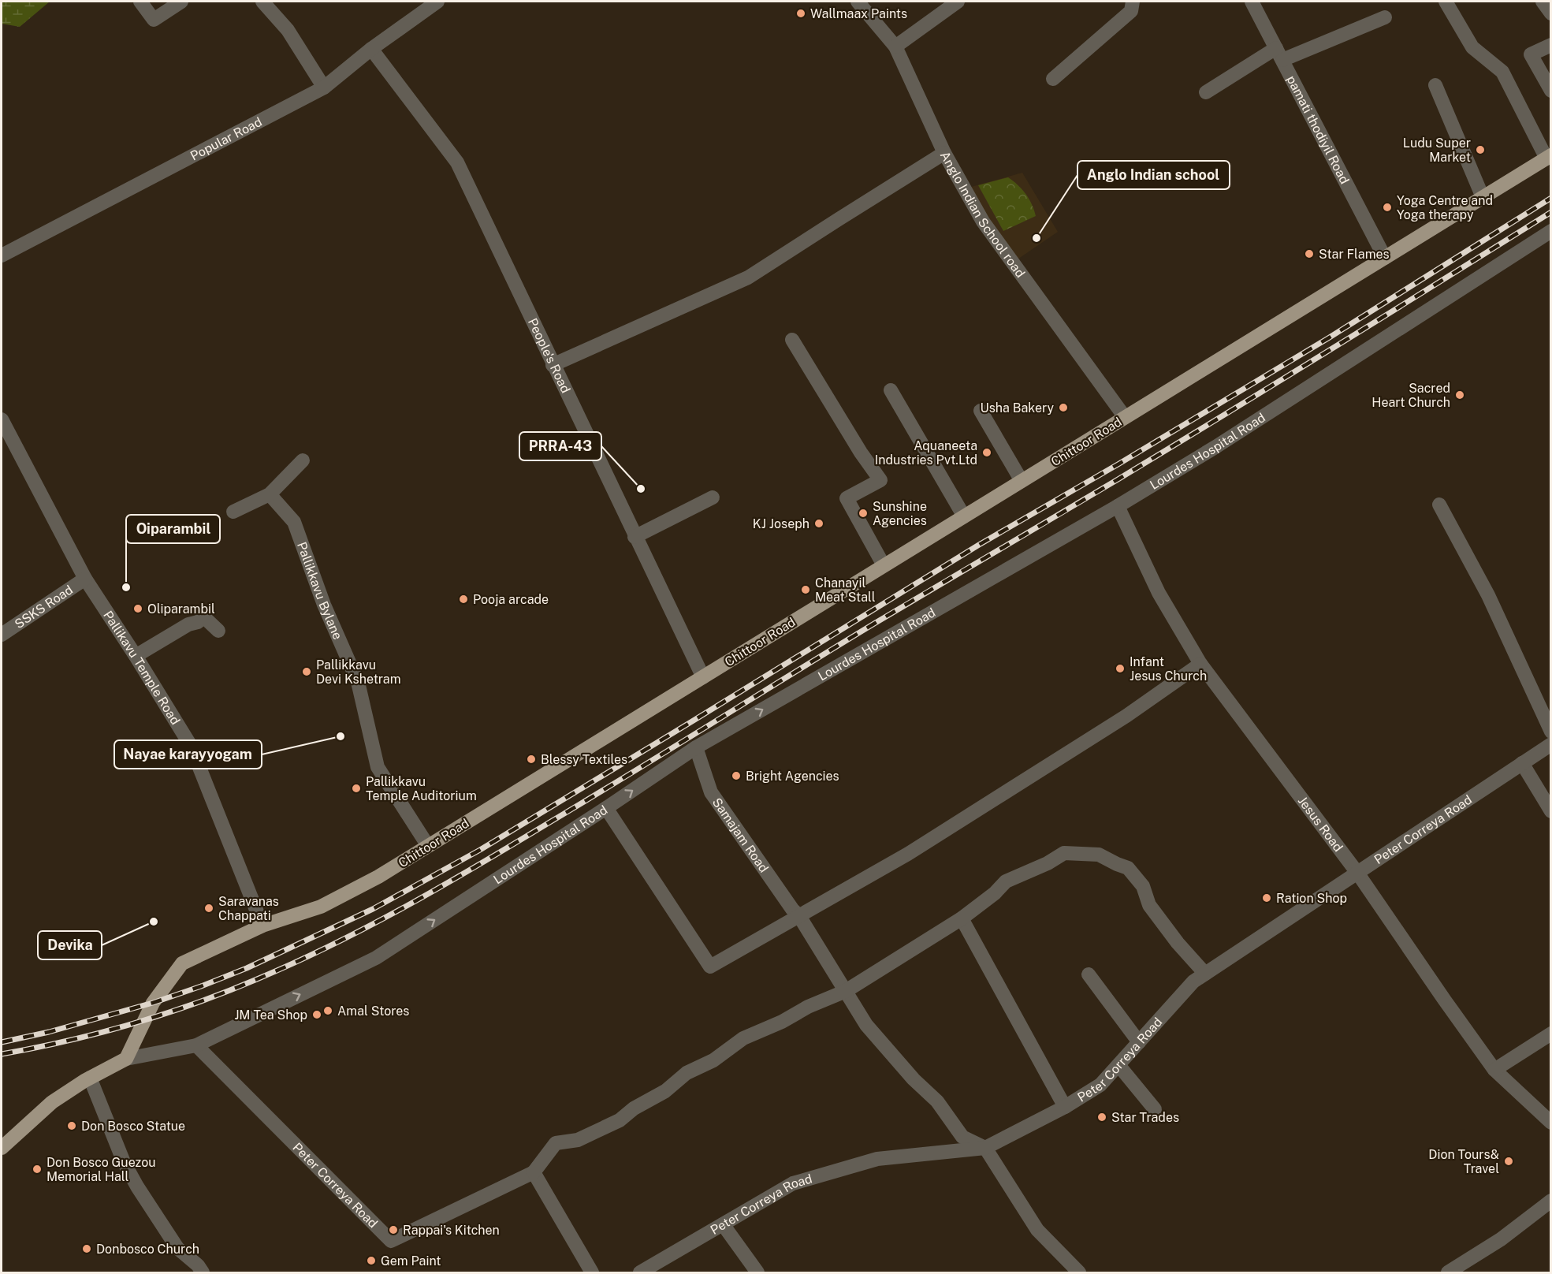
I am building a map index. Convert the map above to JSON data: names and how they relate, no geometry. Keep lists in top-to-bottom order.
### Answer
{
  "streets": {
    "main road": ["Chittoor Road"],
    "street": [
      "pamati thodiyil Road",
      "Popular Road",
      "Anglo Indian School road",
      "People's Road",
      "Lourdes Hospital Road",
      "Pallikkavu Bylane",
      "SSKS Road",
      "Pallikavu Temple Road",
      "Jesus Road",
      "Peter Correya Road",
      "Samajam Road"
    ]
  },
  "crossings": [
    ["pamati thodiyil Road", "Chittoor Road"],
    ["Popular Road", "People's Road"],
    ["Anglo Indian School road", "Chittoor Road"],
    ["People's Road", "Chittoor Road"],
    ["Chittoor Road", "Pallikkavu Bylane"],
    ["Chittoor Road", "Pallikavu Temple Road"],
    ["Lourdes Hospital Road", "Jesus Road"],
    ["Lourdes Hospital Road", "Peter Correya Road"],
    ["Lourdes Hospital Road", "Samajam Road"],
    ["SSKS Road", "Pallikavu Temple Road"],
    ["Jesus Road", "Peter Correya Road"],
    ["Peter Correya Road", "Samajam Road"]
  ],
  "one_way": ["Lourdes Hospital Road"],
  "places": [
    "Wallmaax Paints",
    "Ludu Super Market",
    "Yoga Centre and Yoga therapy",
    "Anglo Indian school",
    "Star Flames",
    "Sacred Heart Church",
    "Usha Bakery",
    "Aquaneeta Industries Pvt.Ltd",
    "PRRA-43",
    "Sunshine Agencies",
    "KJ Joseph",
    "Oiparambil",
    "Chanayil Meat Stall",
    "Pooja arcade",
    "Oliparambil",
    "Infant Jesus Church",
    "Pallikkavu Devi Kshetram",
    "Nayae karayyogam",
    "Blessy Textiles",
    "Bright Agencies",
    "Pallikkavu Temple Auditorium",
    "Ration Shop",
    "Saravanas Chappati",
    "Devika",
    "Amal Stores",
    "JM Tea Shop",
    "Star Trades",
    "Don Bosco Statue",
    "Dion Tours& Travel",
    "Don Bosco Guezou Memorial Hall",
    "Rappai's Kitchen",
    "Donbosco Church",
    "Gem Paint"
  ]
}
